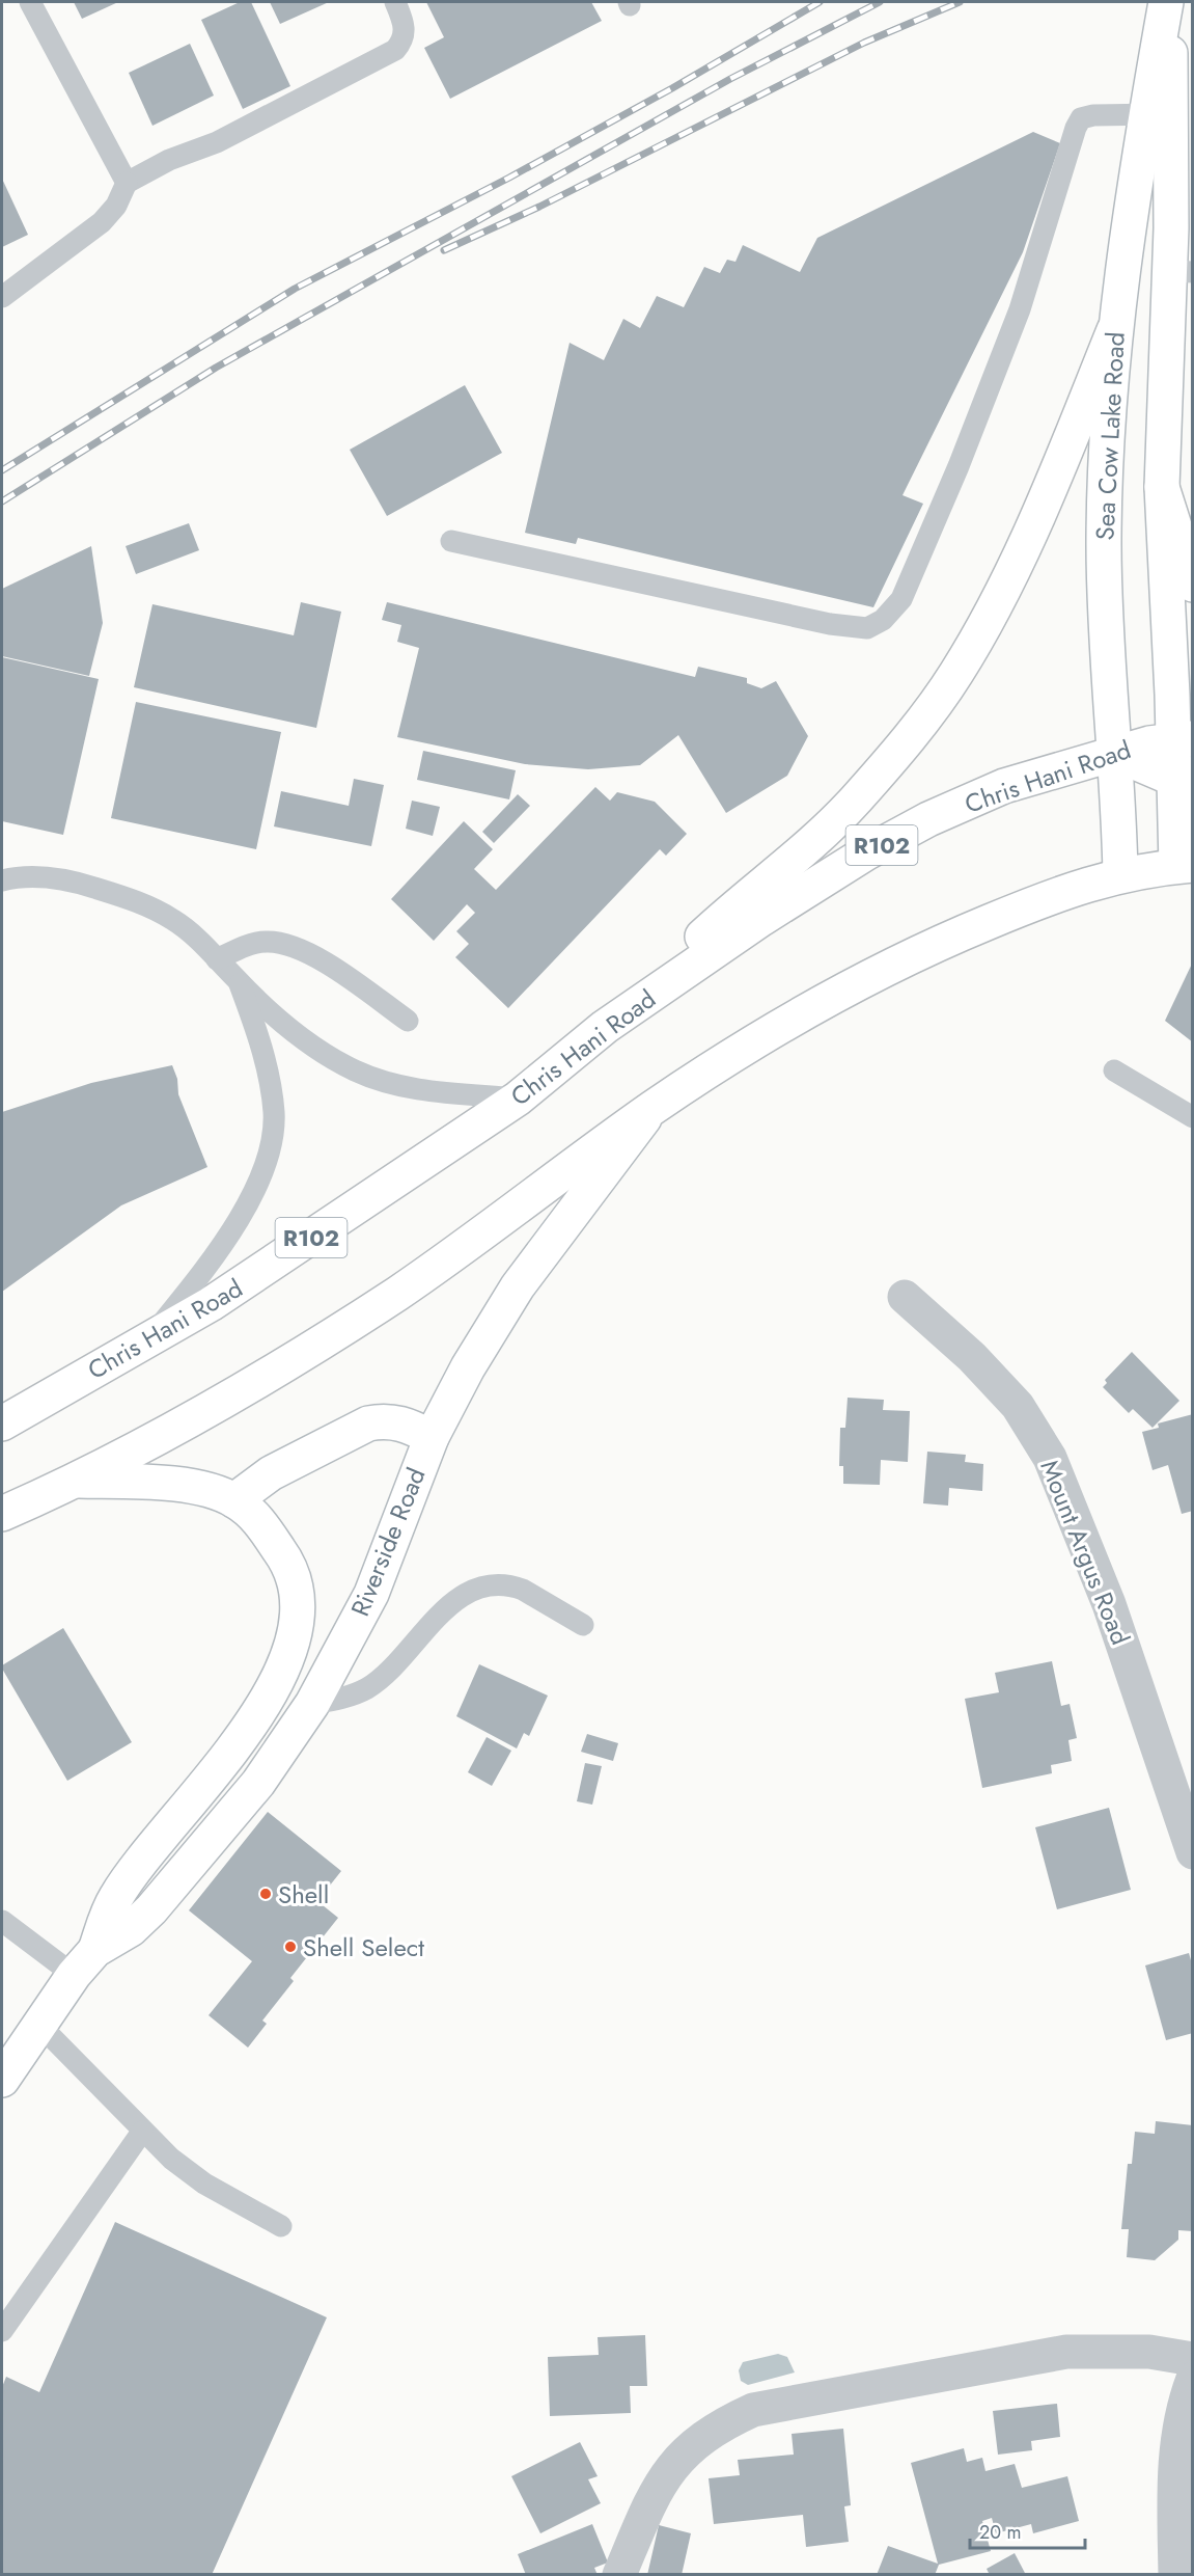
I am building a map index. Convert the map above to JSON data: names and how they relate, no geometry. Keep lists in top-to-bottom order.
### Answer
{
  "streets": {
    "main road": [
      "Sea Cow Lake Road",
      "Chris Hani Road",
      "R102",
      "Riverside Road"
    ],
    "street": ["Mount Argus Road"]
  },
  "crossings": [
    ["Sea Cow Lake Road", "Chris Hani Road"]
  ],
  "places": ["Shell", "Shell Select"],
  "scale_bar": "20 m"
}
